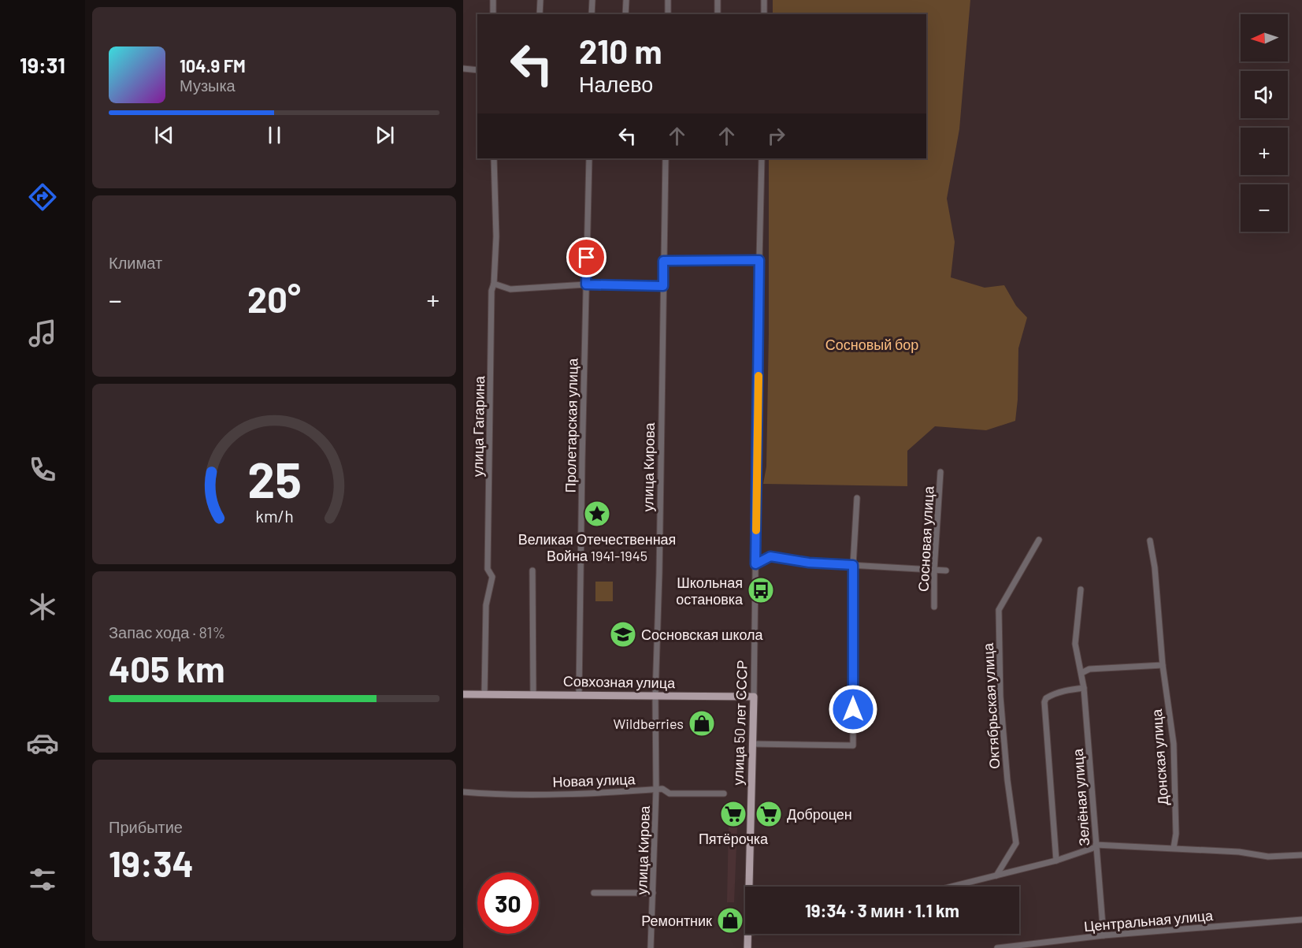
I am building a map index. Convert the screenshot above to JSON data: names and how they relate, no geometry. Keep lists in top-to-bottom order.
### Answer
{
  "streets": {
    "main road": ["Совхозная улица", "улица 50 лет СССР"],
    "street": [
      "Пролетарская улица",
      "улица Гагарина",
      "улица Кирова",
      "Сосновая улица",
      "Октябрьская улица",
      "Донская улица",
      "Новая улица",
      "Зелёная улица",
      "Центральная улица"
    ]
  },
  "crossings": [
    ["Пролетарская улица", "Совхозная улица"],
    ["улица Гагарина", "Совхозная улица"],
    ["улица Кирова", "Совхозная улица"],
    ["улица Кирова", "Новая улица"],
    ["Совхозная улица", "улица 50 лет СССР"],
    ["Зелёная улица", "Центральная улица"]
  ],
  "parks": ["Сосновый бор"],
  "places": {
    "place": ["Великая Отечественная Война 1941-1945"],
    "bus stop": ["Школьная остановка"],
    "school or university": ["Сосновская школа"],
    "shop": ["Wildberries", "Ремонтник"],
    "supermarket": ["Пятёрочка", "Доброцен"]
  },
  "north": "left",
  "page": {
    "tabs": "19:31",
    "map_buttons": ["+", "−"],
    "turn": ["210 m", "Налево"],
    "song": ["104.9 FM", "Музыка"],
    "tile": [
      "Климат",
      ["Запас хода · 81%", "405 km"],
      ["Прибытие", "19:34"]
    ],
    "heat": ["−", "20°", "+"],
    "limit": "30",
    "trip": "19:34 · 3 мин · 1.1 km",
    "gauge": ["25", "km/h"]
  }
}
